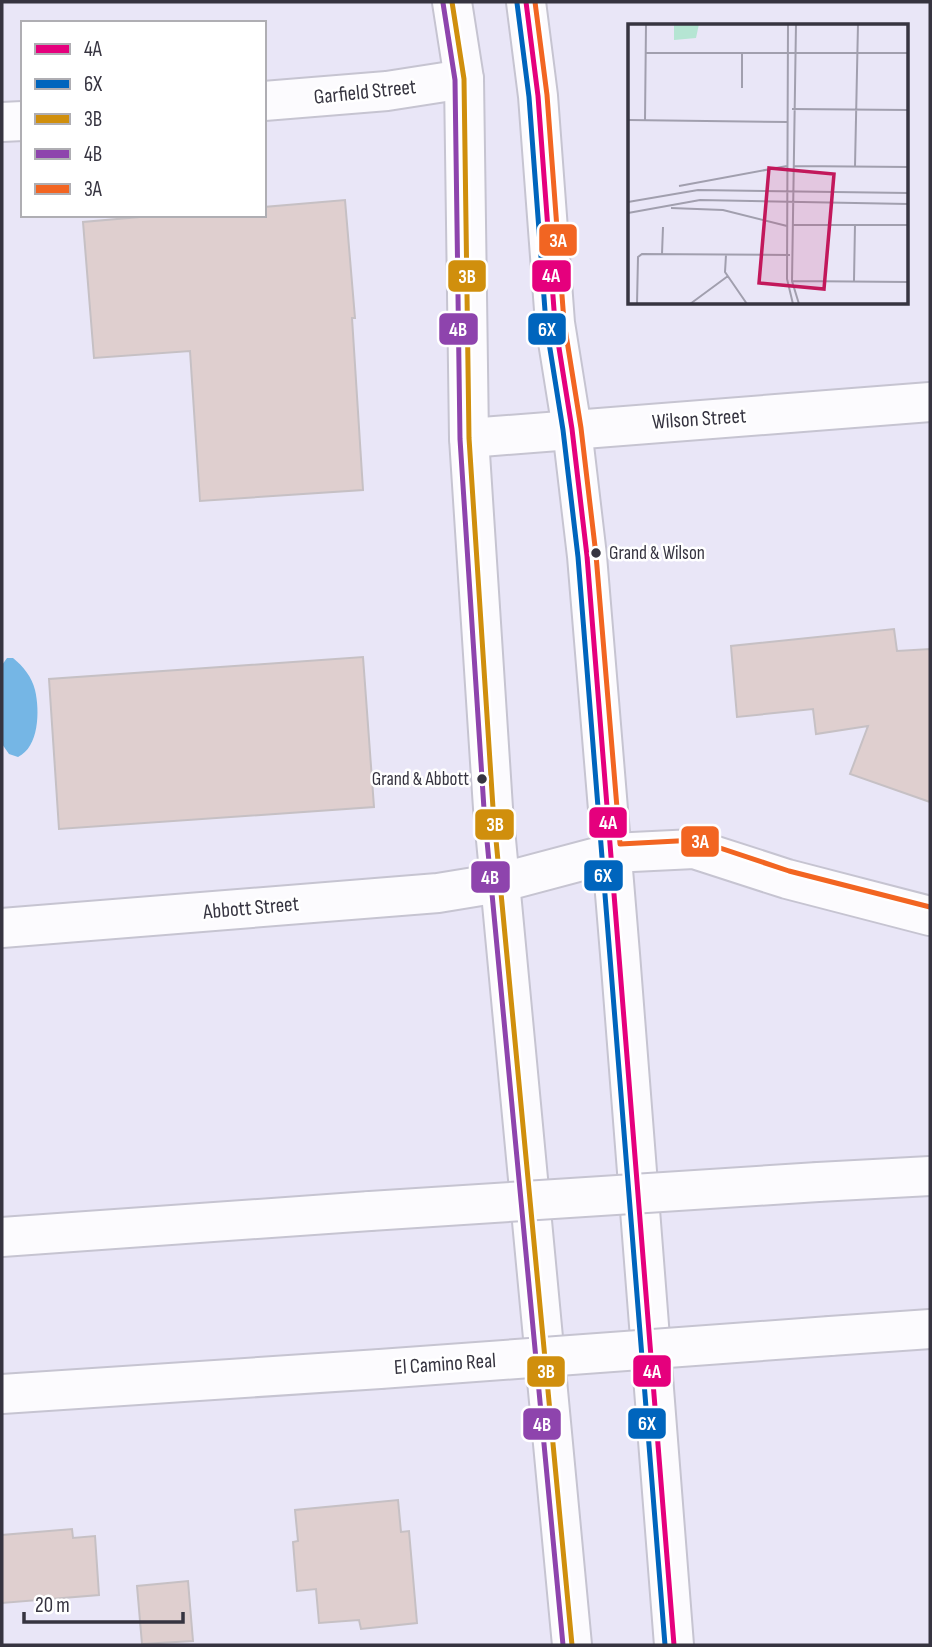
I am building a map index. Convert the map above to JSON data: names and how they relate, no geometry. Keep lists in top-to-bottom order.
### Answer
{
  "streets": {
    "main road": [
      "Garfield Street",
      "Wilson Street",
      "Abbott Street",
      "El Camino Real"
    ]
  },
  "places": ["Grand & Wilson", "Grand & Abbott"],
  "lines": [
    "transit line 4A",
    "transit line 3B",
    "transit line 3A",
    "transit line 6X",
    "transit line 4B"
  ],
  "legend": [
    "4A",
    "6X",
    "3B",
    "4B",
    "3A"
  ],
  "scale_bar": "20 m"
}
